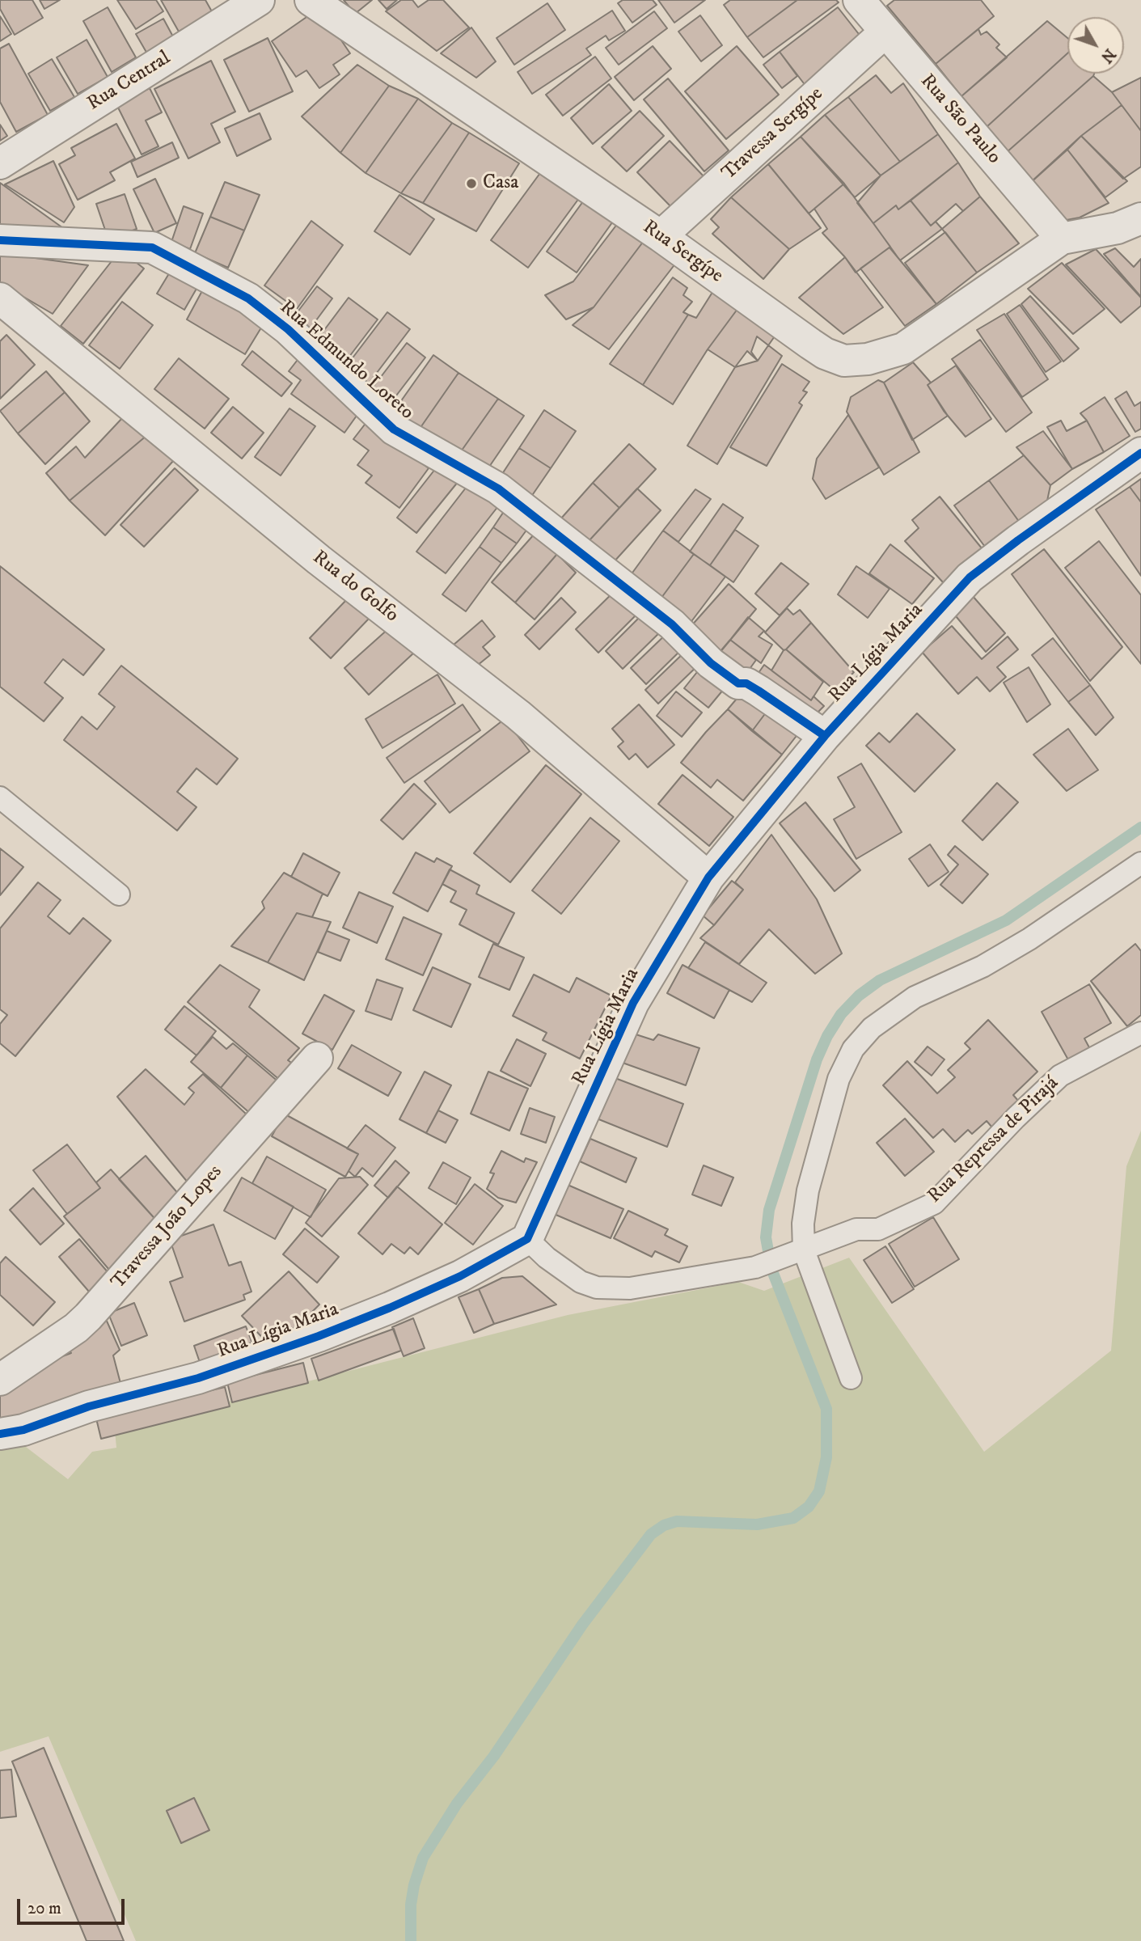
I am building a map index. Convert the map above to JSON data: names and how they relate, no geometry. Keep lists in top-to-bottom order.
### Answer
{
  "streets": {
    "street": [
      "Rua Central",
      "Rua São Paulo",
      "Travessa Sergípe",
      "Rua Sergípe",
      "Rua Edmundo Loreto",
      "Rua do Golfo",
      "Rua Lígia Maria",
      "Travessa João Lopes"
    ],
    "lane": ["Rua Repressa de Pirajá"]
  },
  "crossings": [
    ["Rua São Paulo", "Travessa Sergípe"],
    ["Rua São Paulo", "Rua Sergípe"],
    ["Travessa Sergípe", "Rua Sergípe"],
    ["Rua Edmundo Loreto", "Rua Lígia Maria"],
    ["Rua do Golfo", "Rua Lígia Maria"],
    ["Rua Lígia Maria", "Rua Repressa de Pirajá"]
  ],
  "places": ["Casa"],
  "scale_bar": "20 m",
  "north": "bottom right"
}
